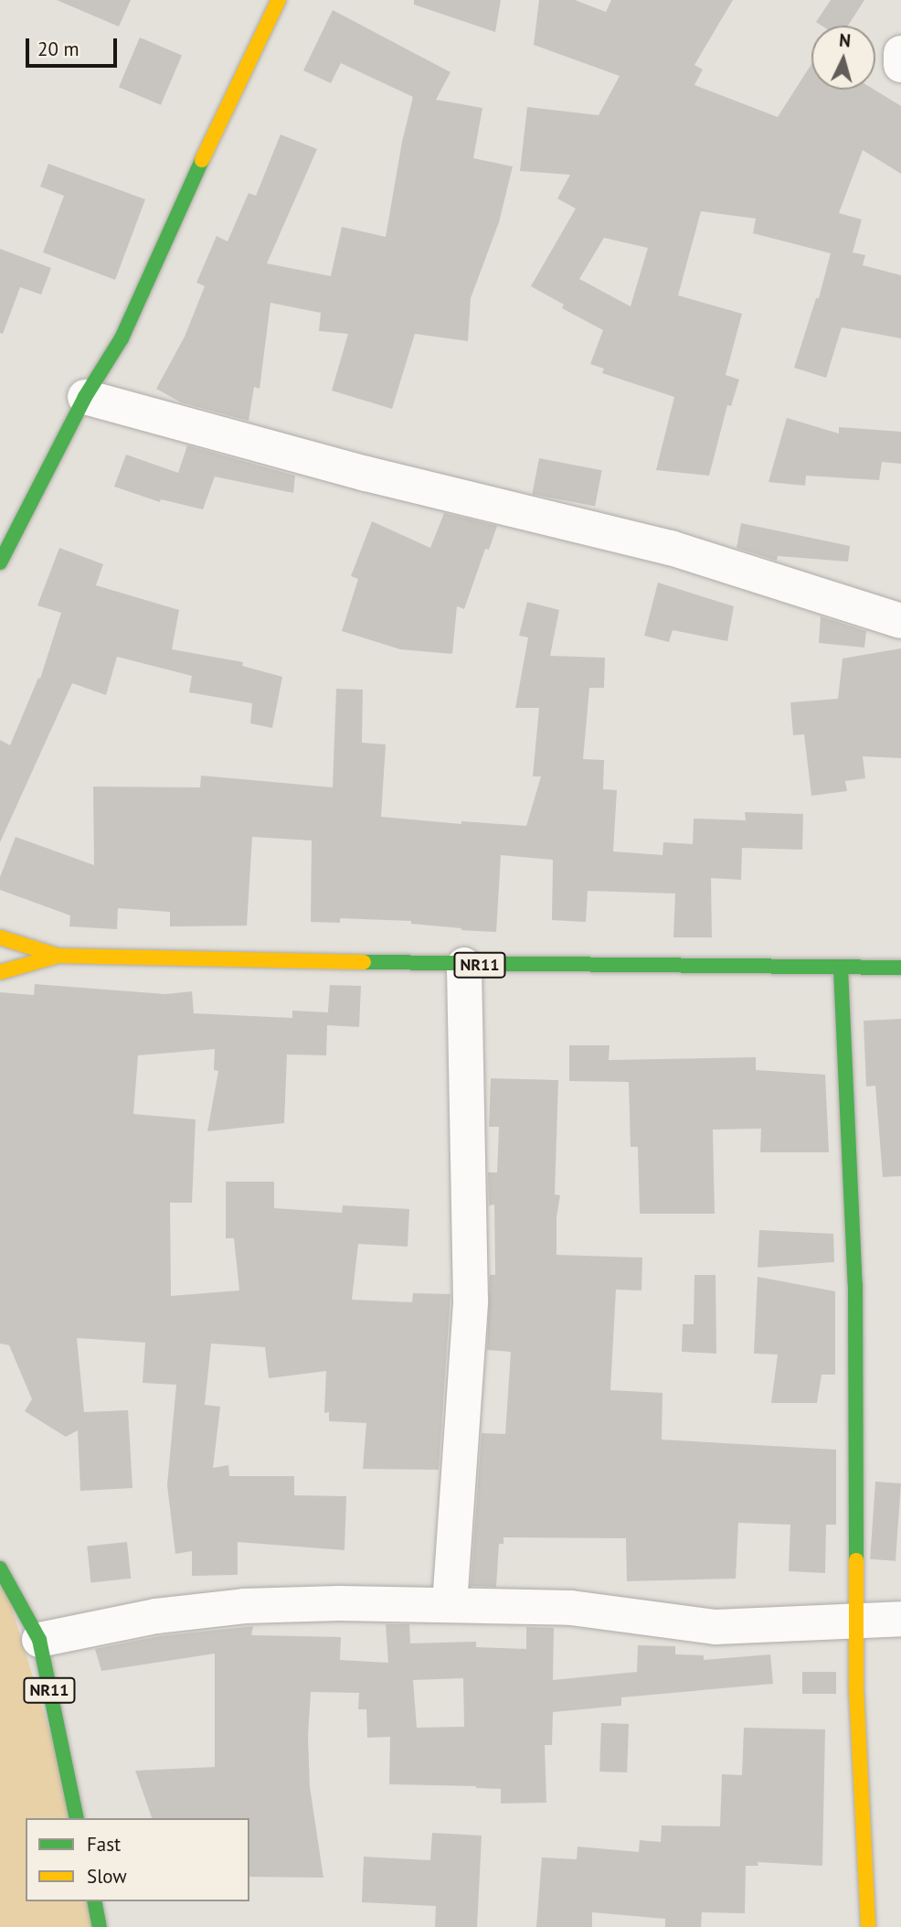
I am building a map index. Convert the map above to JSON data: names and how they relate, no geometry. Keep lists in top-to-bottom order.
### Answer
{
  "streets": {
    "main road": ["NR11"]
  },
  "legend": ["Fast", "Slow"],
  "scale_bar": "20 m",
  "north": "top"
}
